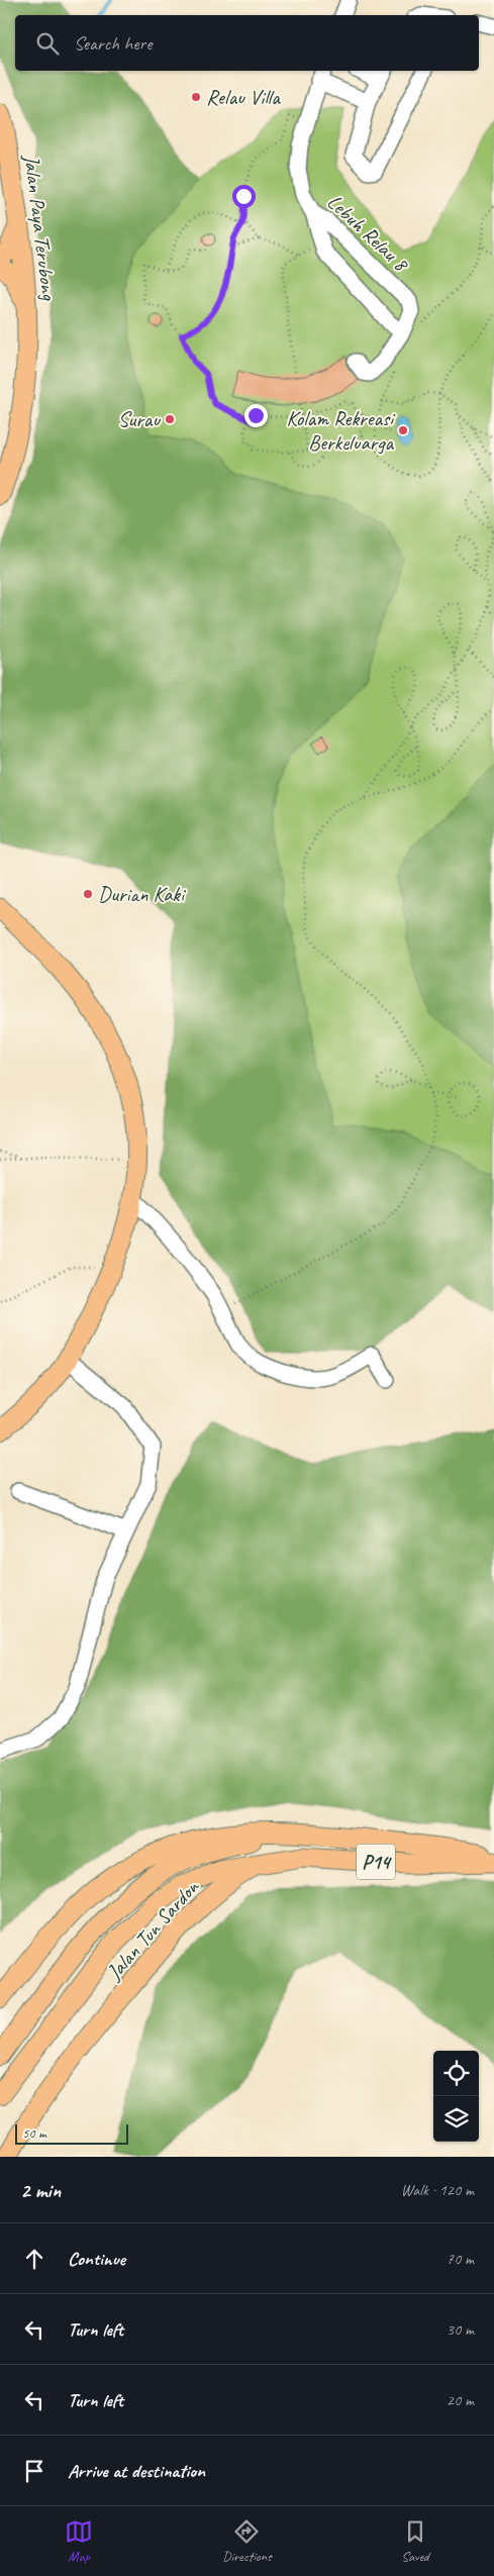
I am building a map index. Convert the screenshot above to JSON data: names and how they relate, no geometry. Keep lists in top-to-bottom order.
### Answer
{
  "streets": {
    "main road": ["Jalan Paya Terubong", "P14", "Jalan Tun Sardon"],
    "street": ["Lebuh Relau 8"]
  },
  "places": [
    "Relau Villa",
    "Surau",
    "Kolam Rekreasi Berkeluarga",
    "Durian Kaki"
  ],
  "scale_bar": "50 m",
  "page": {
    "search": "Search here",
    "scale": "50 m",
    "heading": ["2 min", "Walk · 120 m"],
    "list": [
      ["Continue", "70 m"],
      ["Turn left", "30 m"],
      ["Turn left", "20 m"],
      "Arrive at destination"
    ],
    "nav": ["Map", "Directions", "Saved"]
  }
}
